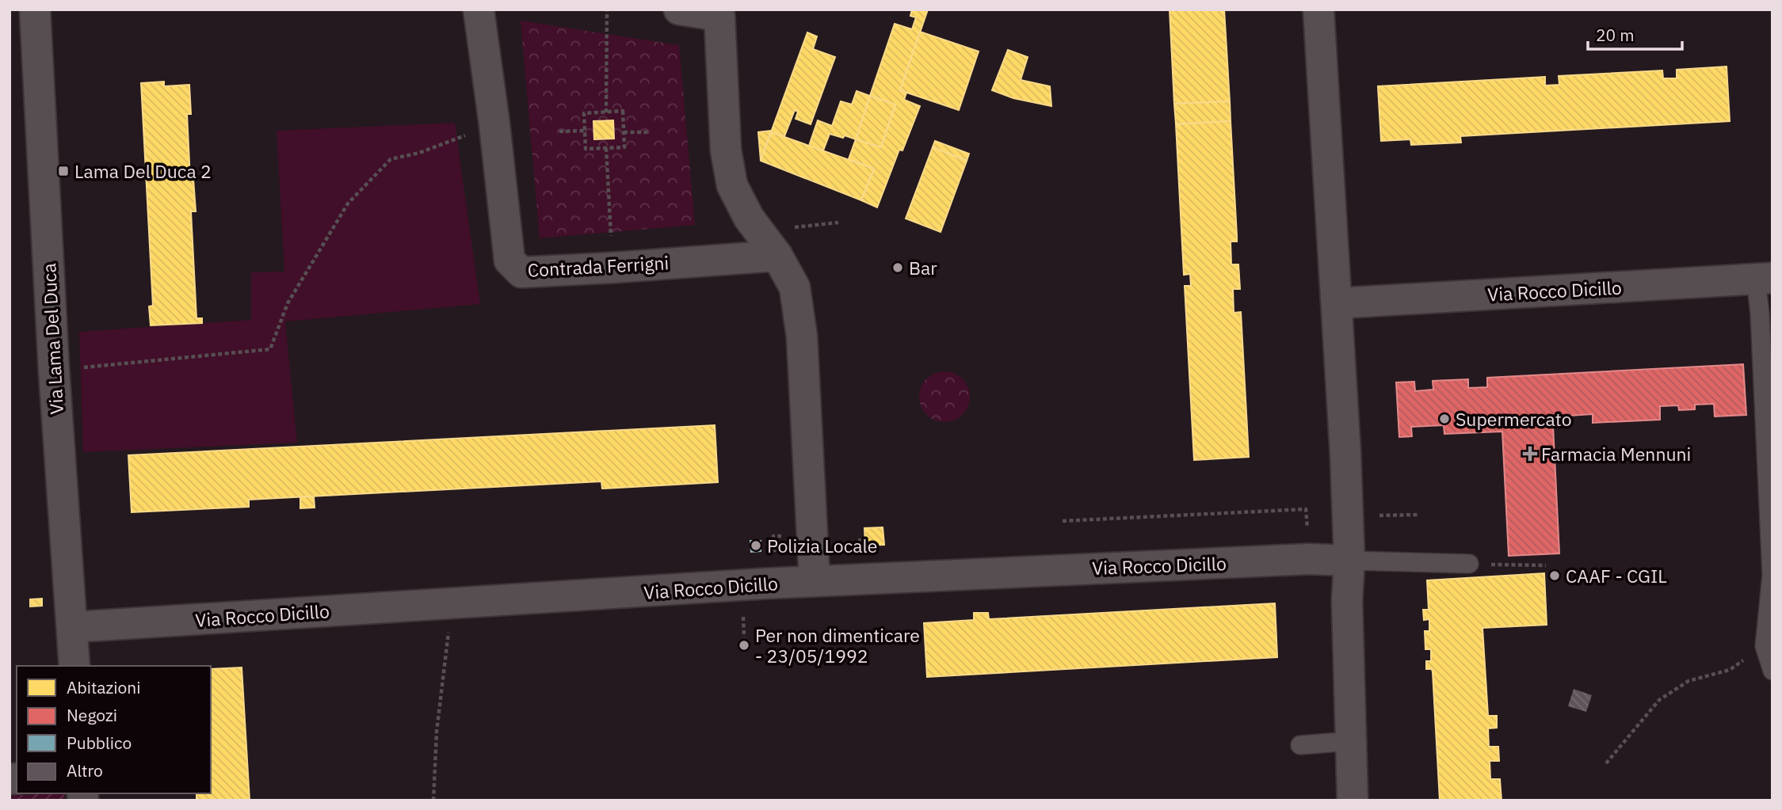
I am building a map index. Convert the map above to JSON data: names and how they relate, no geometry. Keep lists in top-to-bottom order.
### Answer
{
  "streets": {
    "street": ["Contrada Ferrigni", "Via Rocco Dicillo", "Via Lama Del Duca"]
  },
  "crossings": [
    ["Via Rocco Dicillo", "Via Lama Del Duca"]
  ],
  "places": {
    "transit": ["Lama Del Duca 2"],
    "other": [
      "Bar",
      "Supermercato",
      "Polizia Locale",
      "CAAF - CGIL",
      "Per non dimenticare - 23/05/1992"
    ],
    "health": ["Farmacia Mennuni"]
  },
  "legend": [
    "Abitazioni",
    "Negozi",
    "Pubblico",
    "Altro"
  ],
  "scale_bar": "20 m"
}
